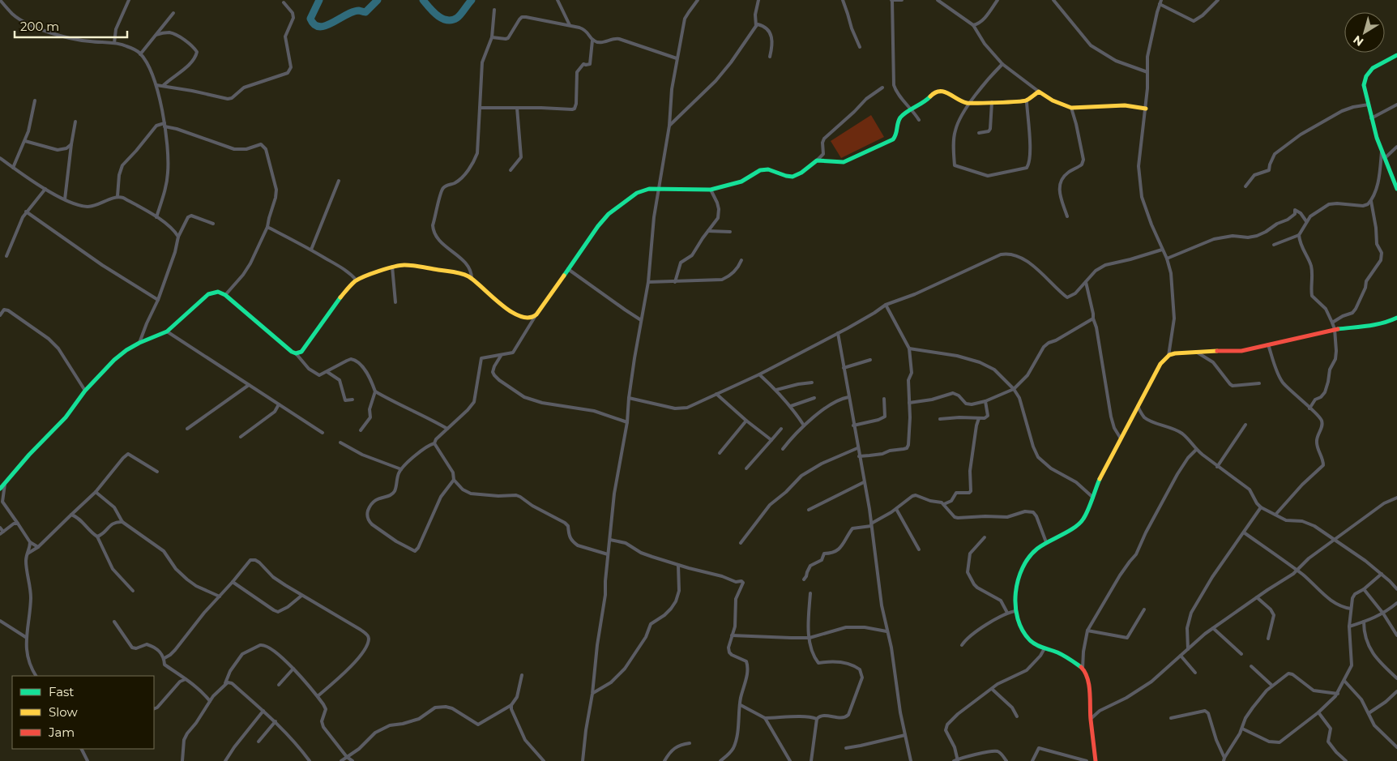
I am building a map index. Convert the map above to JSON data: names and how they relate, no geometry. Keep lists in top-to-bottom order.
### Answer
{
  "legend": ["Fast", "Slow", "Jam"],
  "scale_bar": "200 m",
  "north": "bottom left"
}
